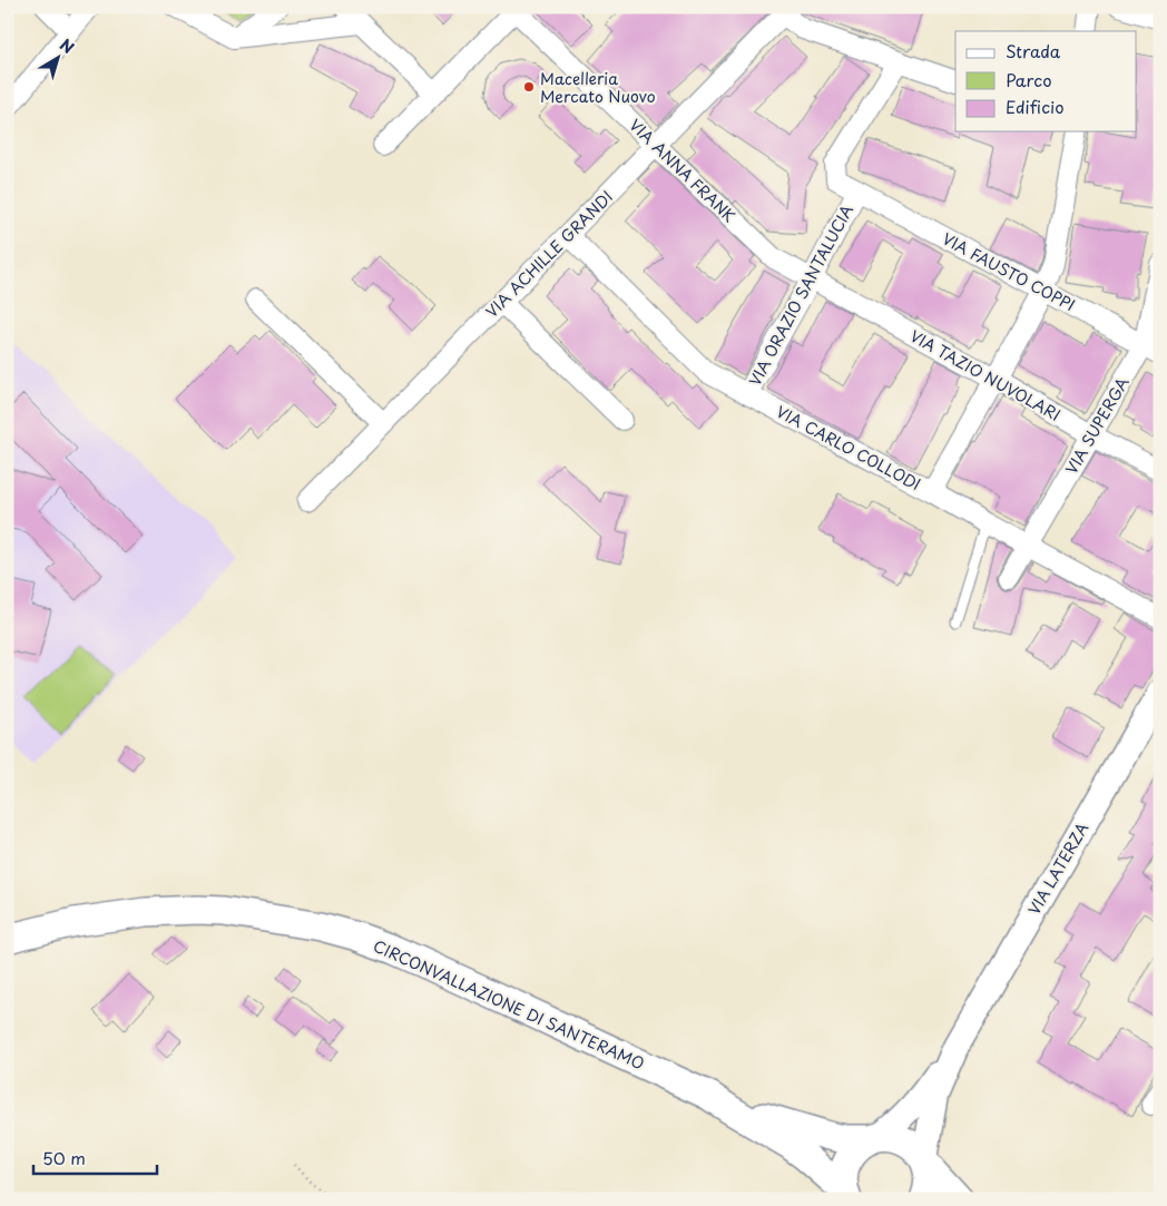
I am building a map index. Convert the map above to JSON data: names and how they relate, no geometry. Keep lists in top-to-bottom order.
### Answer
{
  "streets": {
    "main road": ["CIRCONVALLAZIONE DI SANTERAMO"],
    "street": [
      "VIA ANNA FRANK",
      "VIA ACHILLE GRANDI",
      "VIA FAUSTO COPPI",
      "VIA ORAZIO SANTALUCIA",
      "VIA TAZIO NUVOLARI",
      "VIA SUPERGA",
      "VIA CARLO COLLODI",
      "VIA LATERZA"
    ]
  },
  "crossings": [
    ["VIA ANNA FRANK", "VIA ACHILLE GRANDI"],
    ["VIA ANNA FRANK", "VIA ORAZIO SANTALUCIA"],
    ["VIA ANNA FRANK", "VIA TAZIO NUVOLARI"],
    ["VIA ACHILLE GRANDI", "VIA CARLO COLLODI"],
    ["VIA FAUSTO COPPI", "VIA ORAZIO SANTALUCIA"],
    ["VIA FAUSTO COPPI", "VIA SUPERGA"],
    ["VIA ORAZIO SANTALUCIA", "VIA TAZIO NUVOLARI"],
    ["VIA ORAZIO SANTALUCIA", "VIA CARLO COLLODI"],
    ["VIA TAZIO NUVOLARI", "VIA SUPERGA"],
    ["VIA SUPERGA", "VIA CARLO COLLODI"]
  ],
  "places": ["Macelleria Mercato Nuovo"],
  "legend": ["Strada", "Parco", "Edificio"],
  "scale_bar": "50 m",
  "north": "top right"
}
